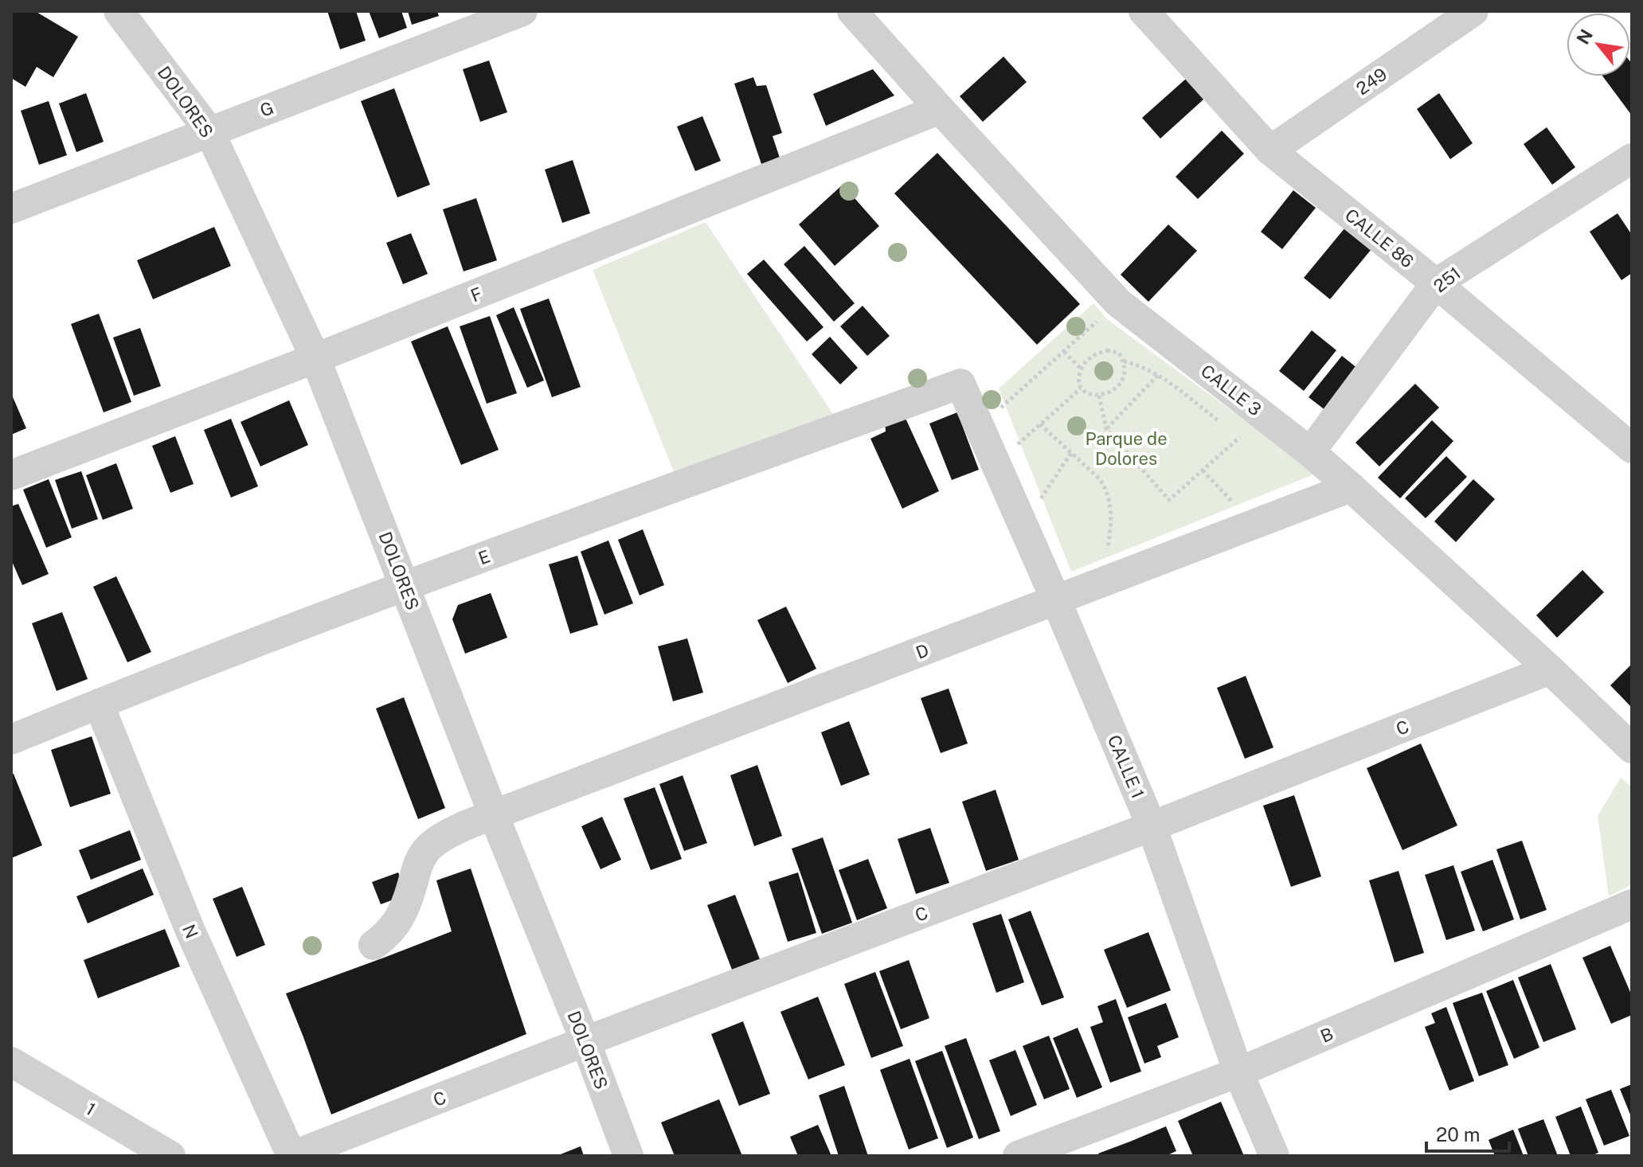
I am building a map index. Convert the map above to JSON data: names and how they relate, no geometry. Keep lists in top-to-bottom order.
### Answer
{
  "streets": {
    "street": [
      "249",
      "DOLORES",
      "G",
      "CALLE 86",
      "251",
      "F",
      "CALLE 3",
      "E",
      "D",
      "C",
      "CALLE 1",
      "N",
      "B",
      "1"
    ]
  },
  "crossings": [
    ["249", "CALLE 86"],
    ["DOLORES", "G"],
    ["DOLORES", "F"],
    ["DOLORES", "E"],
    ["DOLORES", "D"],
    ["DOLORES", "C"],
    ["CALLE 86", "251"],
    ["251", "CALLE 3"],
    ["F", "CALLE 3"],
    ["CALLE 3", "D"],
    ["CALLE 3", "C"],
    ["E", "CALLE 1"],
    ["E", "N"],
    ["D", "CALLE 1"],
    ["C", "CALLE 1"],
    ["C", "N"],
    ["CALLE 1", "B"]
  ],
  "parks": ["Parque de Dolores"],
  "scale_bar": "20 m",
  "north": "top left"
}
